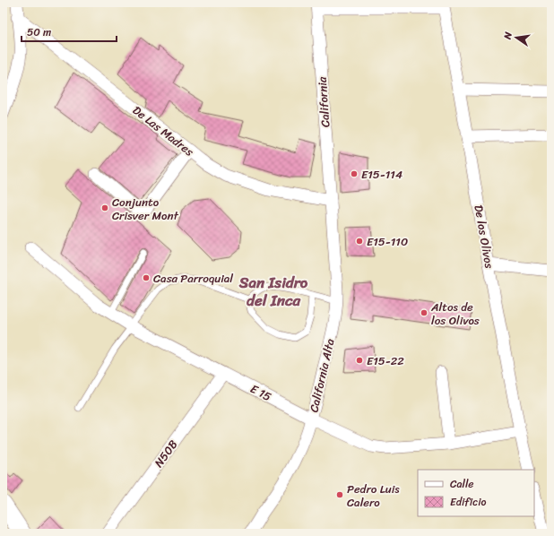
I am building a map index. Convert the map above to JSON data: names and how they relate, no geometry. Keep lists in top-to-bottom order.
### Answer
{
  "streets": {
    "street": [
      "California",
      "De Las Madres",
      "De los Olivos",
      "California Alta",
      "E 15",
      "N50B"
    ]
  },
  "crossings": [
    ["California", "De Las Madres"],
    ["California", "California Alta"],
    ["De Las Madres", "California Alta"],
    ["De los Olivos", "E 15"],
    ["California Alta", "E 15"],
    ["E 15", "N50B"]
  ],
  "districts": ["San Isidro del Inca"],
  "places": [
    "E15-114",
    "Conjunto Crisver Mont",
    "E15-110",
    "Casa Parroquial",
    "Altos de los Olivos",
    "E15-22",
    "Pedro Luis Calero"
  ],
  "legend": ["Calle", "Edificio"],
  "scale_bar": "50 m",
  "north": "left"
}
